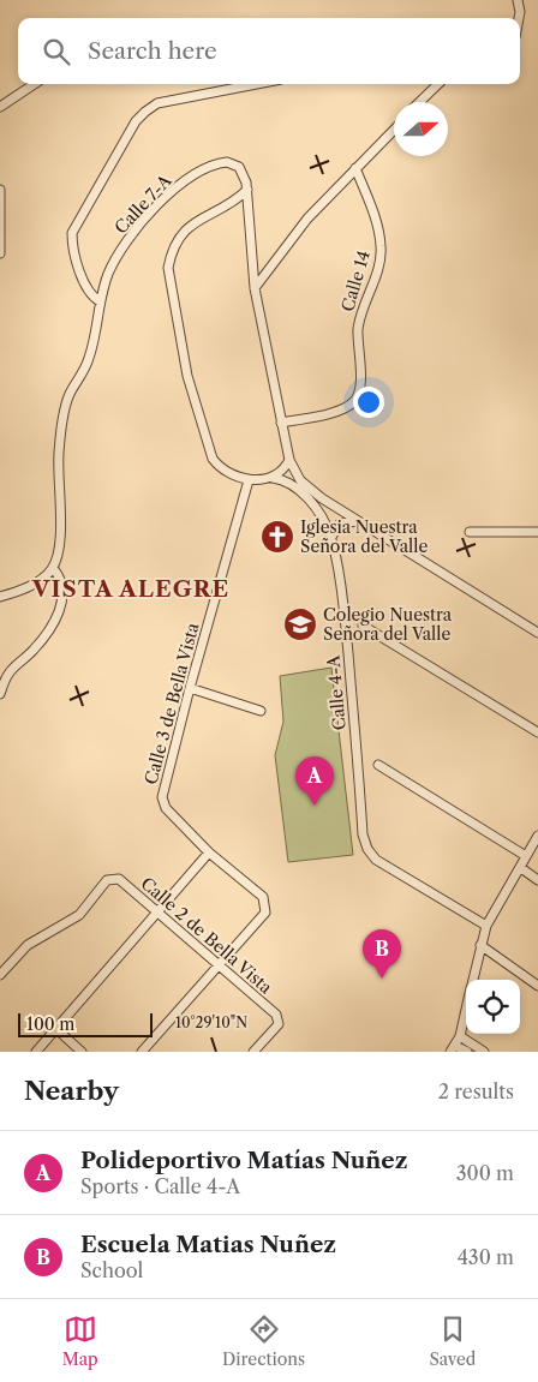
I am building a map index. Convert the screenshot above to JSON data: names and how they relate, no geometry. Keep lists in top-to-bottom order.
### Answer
{
  "streets": {
    "street": [
      "Calle 7-A",
      "Calle 14",
      "Calle 4-A",
      "Calle 3 de Bella Vista",
      "Calle 2 de Bella Vista"
    ]
  },
  "crossings": [
    ["Calle 7-A", "Calle 14"],
    ["Calle 3 de Bella Vista", "Calle 2 de Bella Vista"]
  ],
  "districts": ["VISTA ALEGRE"],
  "places": {
    "church": ["Iglesia Nuestra Señora del Valle"],
    "school or university": ["Colegio Nuestra Señora del Valle"]
  },
  "scale_bar": "100 m",
  "north": "right",
  "page": {
    "search": "Search here",
    "pins": ["A", "B"],
    "scale": "100 m",
    "heading": ["Nearby", "2 results"],
    "list": [
      {
        "mark": "A",
        "name": "Polideportivo Matías Nuñez",
        "note": "Sports · Calle 4-A",
        "value": "300 m"
      },
      {
        "mark": "B",
        "name": "Escuela Matias Nuñez",
        "note": "School",
        "value": "430 m"
      }
    ],
    "nav": ["Map", "Directions", "Saved"]
  },
  "coordinates": ["10°29'10\"N"]
}
